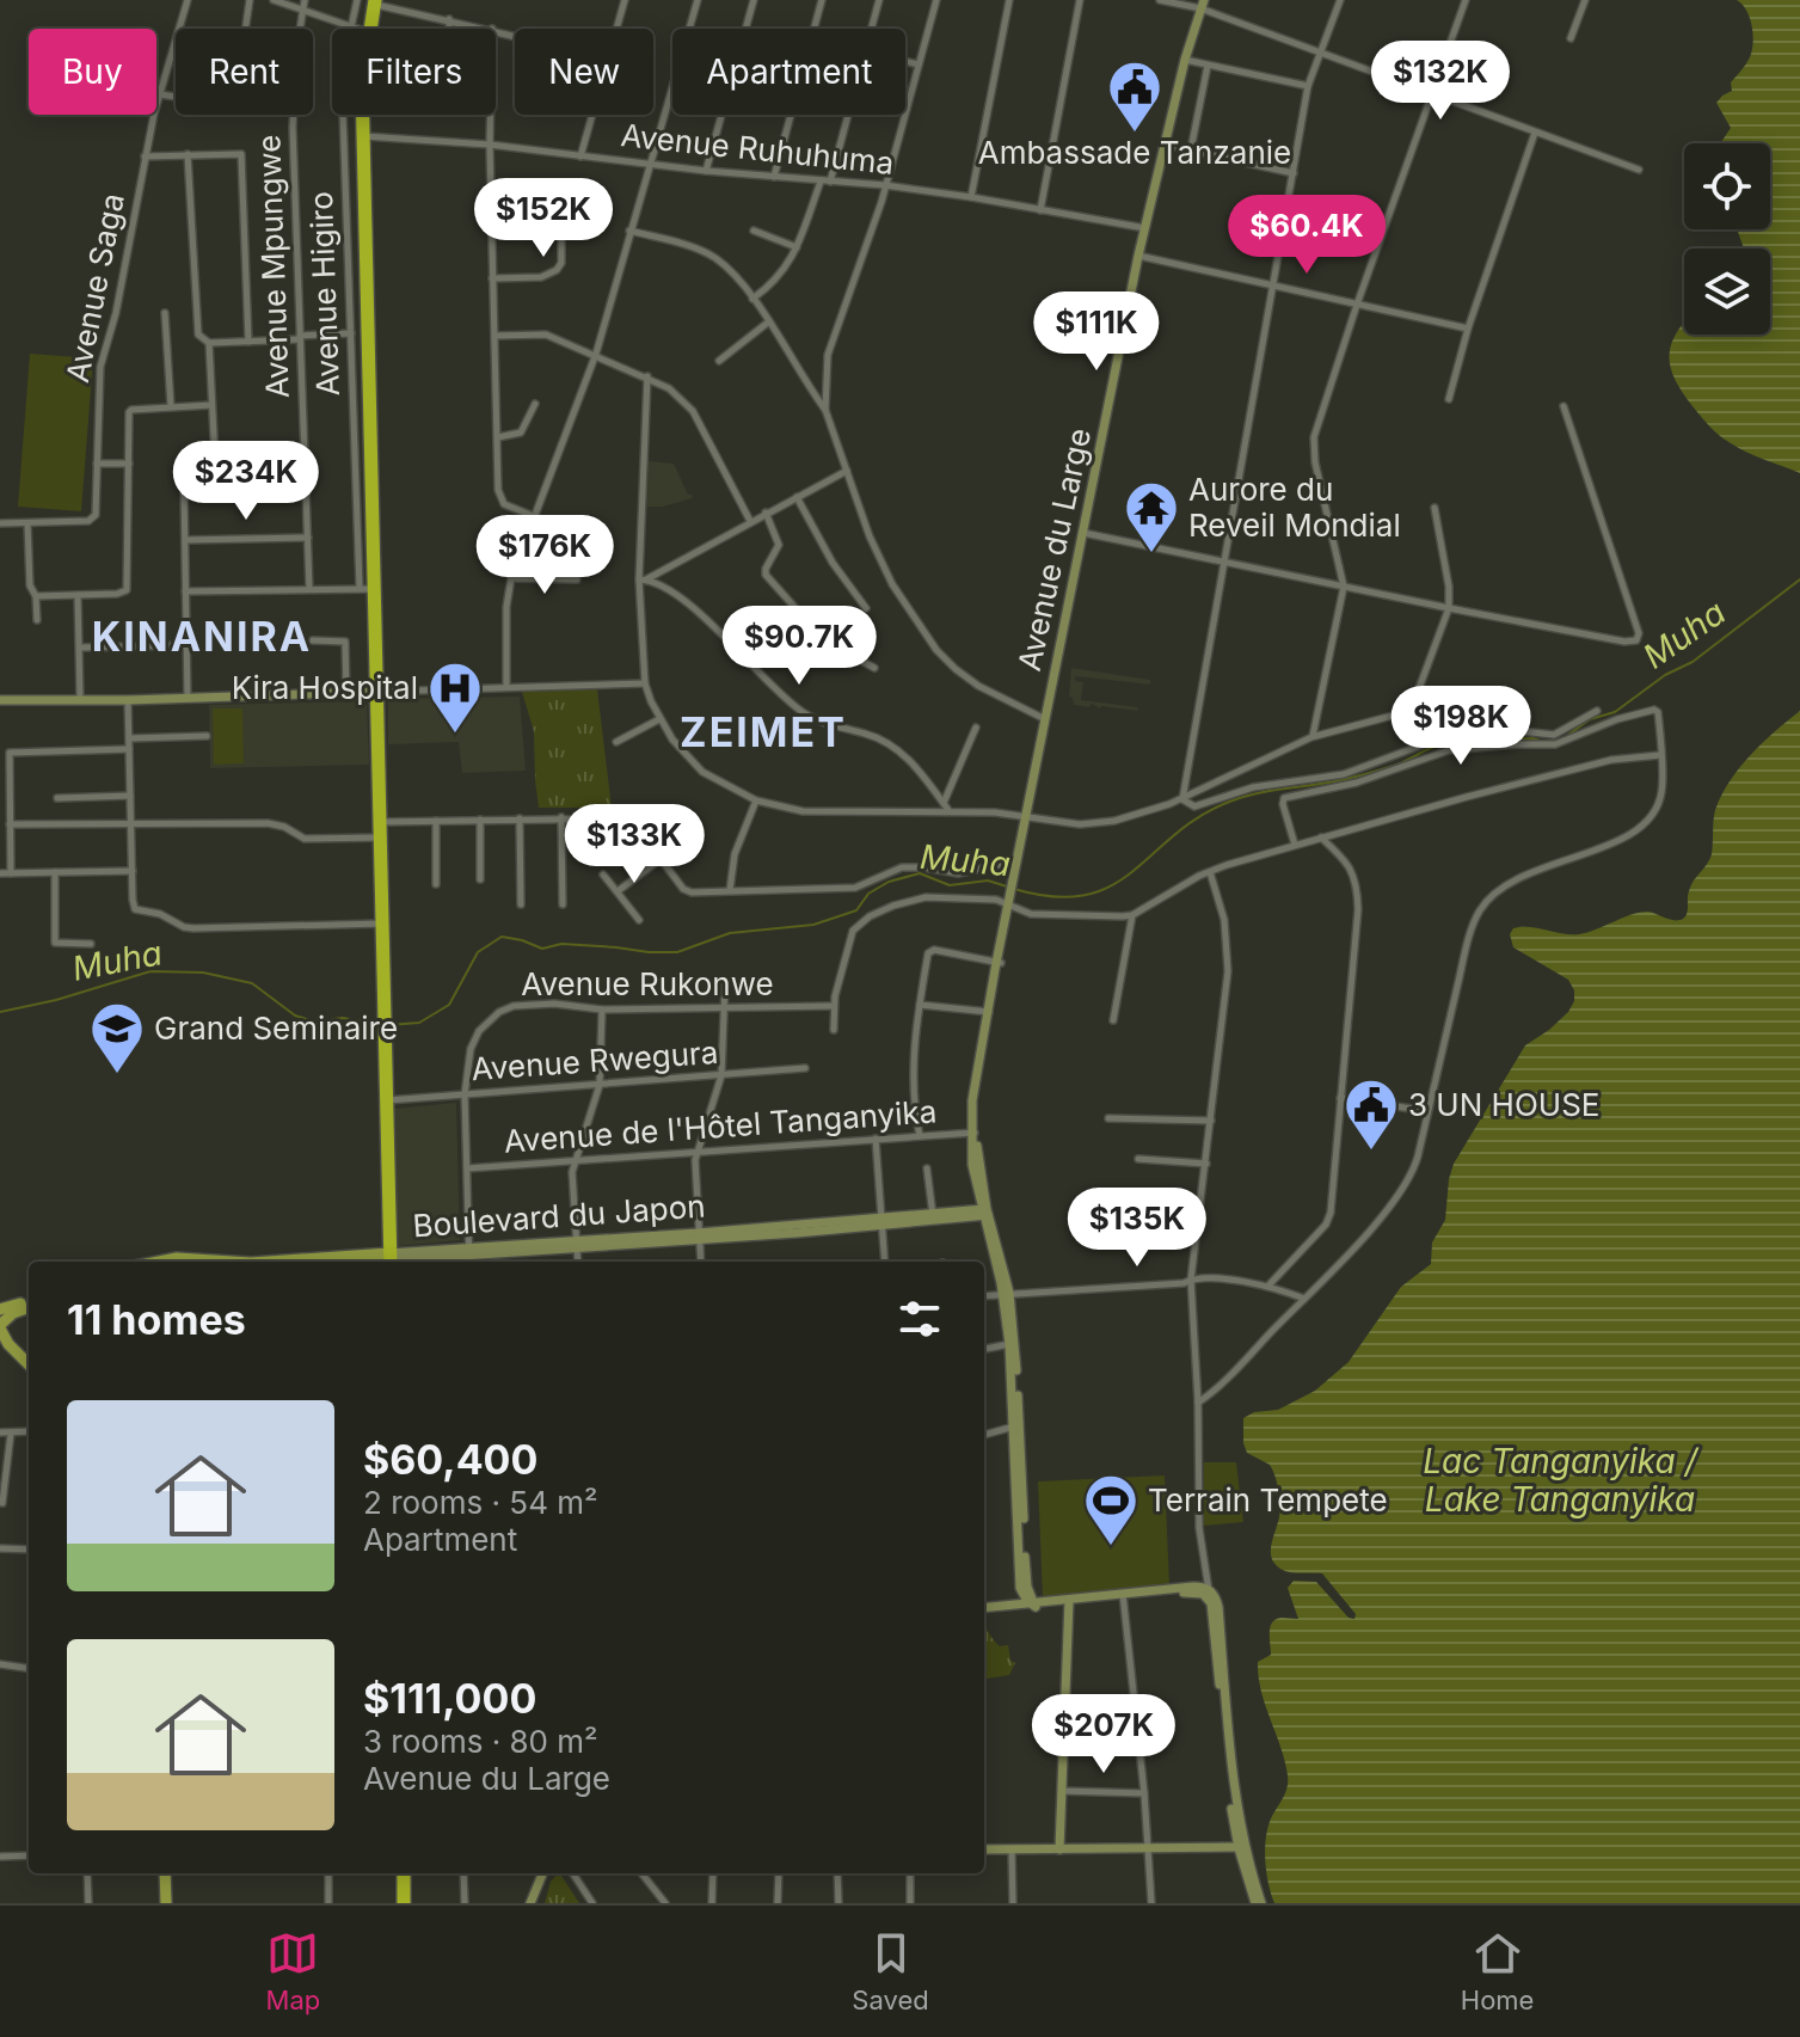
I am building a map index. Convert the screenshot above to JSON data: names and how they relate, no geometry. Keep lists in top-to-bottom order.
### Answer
{
  "streets": {
    "main road": ["Avenue du Large", "Boulevard du Japon"],
    "street": [
      "Avenue Ruhuhuma",
      "Avenue Mpungwe",
      "Avenue Saga",
      "Avenue Higiro",
      "Avenue Rukonwe",
      "Avenue Rwegura",
      "Avenue de l'Hôtel Tanganyika"
    ]
  },
  "crossings": [
    ["Avenue Ruhuhuma", "Avenue du Large"],
    ["Avenue du Large", "Avenue de l'Hôtel Tanganyika"],
    ["Avenue du Large", "Boulevard du Japon"],
    ["Avenue Rukonwe", "Avenue Rwegura"],
    ["Avenue Rukonwe", "Avenue de l'Hôtel Tanganyika"],
    ["Avenue Rukonwe", "Boulevard du Japon"]
  ],
  "districts": ["KINANIRA", "ZEIMET"],
  "water": ["Muha", "Lac Tanganyika / Lake Tanganyika"],
  "places": {
    "public building": ["Ambassade Tanzanie", "3 UN HOUSE"],
    "temple": ["Aurore du Reveil Mondial"],
    "hospital": ["Kira Hospital"],
    "school or university": ["Grand Seminaire"],
    "sports": ["Terrain Tempete"]
  },
  "page": {
    "chip": [
      "Buy",
      "Rent",
      "Filters",
      "New",
      "Apartment"
    ],
    "price": [
      "$132K",
      "$152K",
      "$60.4K",
      "$111K",
      "$234K",
      "$176K",
      "$90.7K",
      "$198K",
      "$133K",
      "$135K",
      "$207K"
    ],
    "heading": "11 homes",
    "list": [
      {
        "name": "$60,400",
        "note": "2 rooms · 54 m² · Apartment"
      },
      {
        "name": "$111,000",
        "note": "3 rooms · 80 m² · Avenue du Large"
      }
    ],
    "tabs": ["Map", "Saved", "Home"]
  }
}
